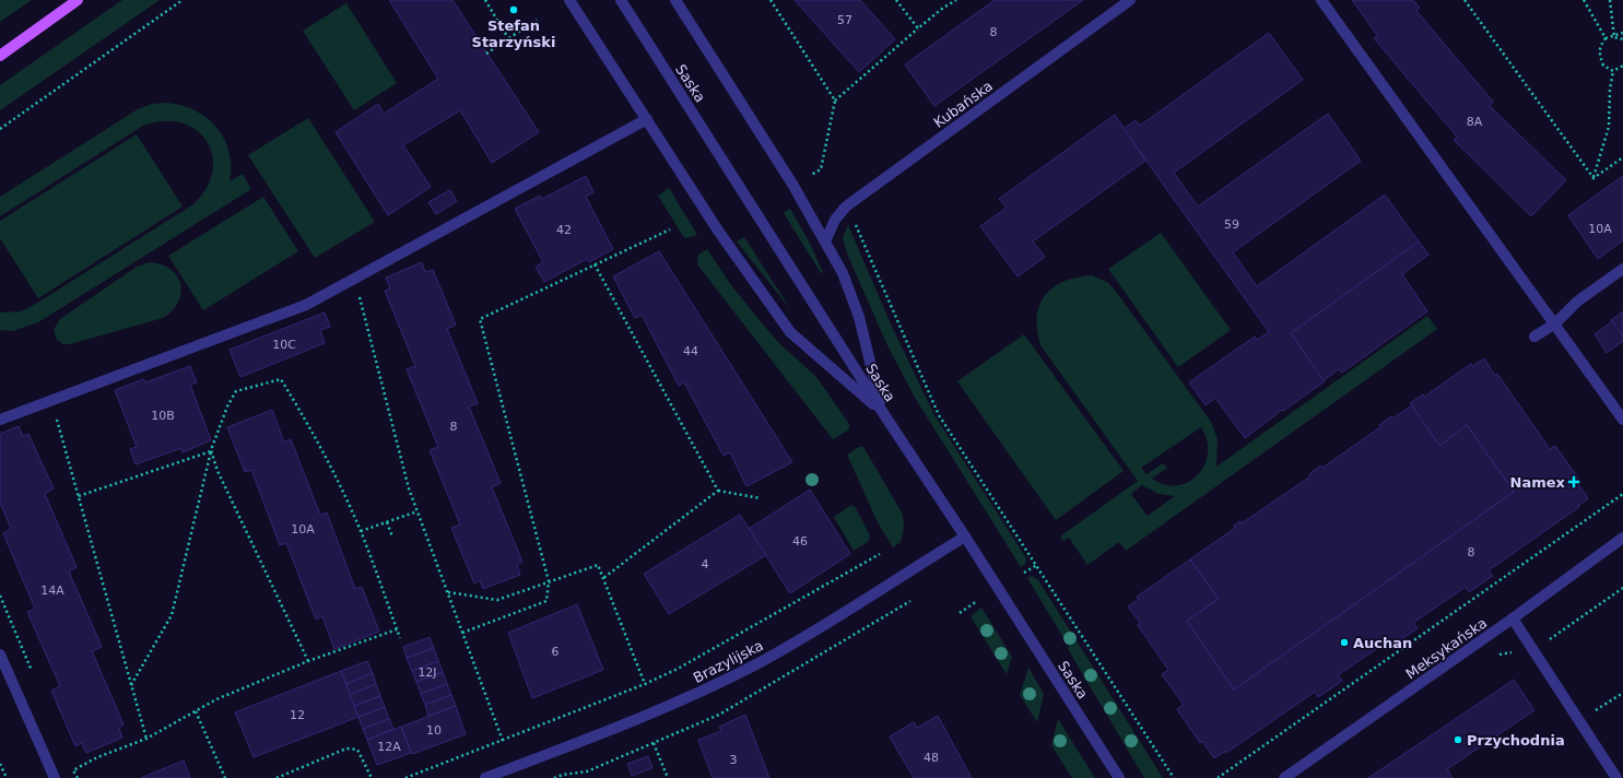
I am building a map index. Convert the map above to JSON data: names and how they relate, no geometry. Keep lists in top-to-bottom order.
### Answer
{
  "streets": {
    "street": [
      "Saska",
      "Kubańska",
      "Meksykańska",
      "Brazylijska"
    ]
  },
  "crossings": [
    ["Saska", "Brazylijska"]
  ],
  "places": {
    "other": ["Stefan Starzyński", "Auchan", "Przychodnia"],
    "health": ["Namex"]
  },
  "house_numbers": [
    "57",
    "8",
    "8A",
    "59",
    "10A",
    "42",
    "10C",
    "44",
    "10B",
    "8",
    "10A",
    "46",
    "8",
    "4",
    "14A",
    "6",
    "12J",
    "12",
    "10",
    "12A",
    "48",
    "3"
  ]
}
